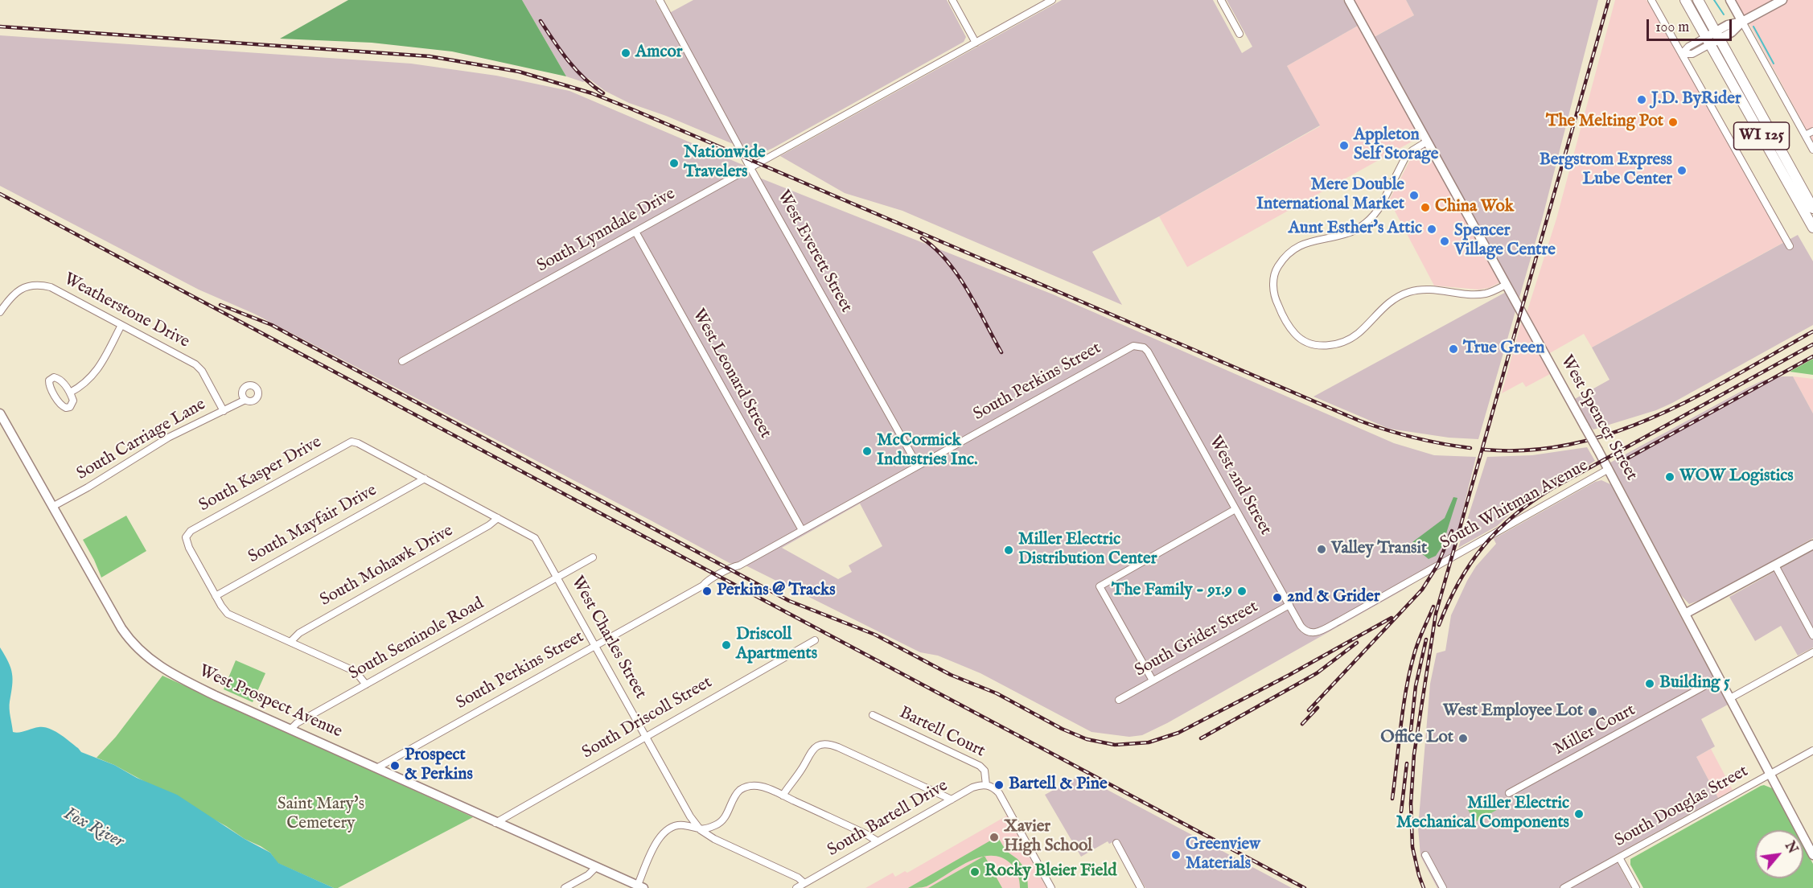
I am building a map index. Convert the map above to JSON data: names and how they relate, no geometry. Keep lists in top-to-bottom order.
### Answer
{
  "streets": {
    "main road": ["WI 125"],
    "street": [
      "South Lynndale Drive",
      "West Everett Street",
      "Weatherstone Drive",
      "West Leonard Street",
      "South Perkins Street",
      "West Spencer Street",
      "South Carriage Lane",
      "South Kasper Drive",
      "West 2nd Street",
      "South Whitman Avenue",
      "South Mayfair Drive",
      "South Mohawk Drive",
      "West Charles Street",
      "South Seminole Road",
      "South Grider Street",
      "West Prospect Avenue",
      "South Driscoll Street",
      "Miller Court",
      "Bartell Court",
      "South Douglas Street",
      "South Bartell Drive"
    ]
  },
  "crossings": [
    ["South Lynndale Drive", "West Everett Street"],
    ["South Lynndale Drive", "West Leonard Street"],
    ["West Everett Street", "South Perkins Street"],
    ["Weatherstone Drive", "South Carriage Lane"],
    ["West Leonard Street", "South Perkins Street"],
    ["South Perkins Street", "West 2nd Street"],
    ["South Perkins Street", "West Charles Street"],
    ["South Perkins Street", "West Prospect Avenue"],
    ["West Spencer Street", "South Whitman Avenue"],
    ["West Spencer Street", "Miller Court"],
    ["West Spencer Street", "South Douglas Street"],
    ["South Carriage Lane", "West Prospect Avenue"],
    ["South Kasper Drive", "South Mayfair Drive"],
    ["South Kasper Drive", "West Charles Street"],
    ["West 2nd Street", "South Whitman Avenue"],
    ["West 2nd Street", "South Grider Street"],
    ["South Mayfair Drive", "West Charles Street"],
    ["South Mohawk Drive", "West Charles Street"],
    ["West Charles Street", "South Seminole Road"],
    ["West Charles Street", "South Driscoll Street"],
    ["West Charles Street", "South Bartell Drive"],
    ["South Seminole Road", "West Prospect Avenue"],
    ["West Prospect Avenue", "South Driscoll Street"],
    ["Bartell Court", "South Bartell Drive"]
  ],
  "water": ["Fox River"],
  "parks": ["Saint Mary's Cemetery"],
  "places": [
    "Amcor",
    "J.D. ByRider",
    "The Melting Pot",
    "Appleton Self Storage",
    "Nationwide Travelers",
    "Bergstrom Express Lube Center",
    "Mere Double International Market",
    "China Wok",
    "Aunt Esther's Attic",
    "Spencer Village Centre",
    "True Green",
    "McCormick Industries Inc.",
    "WOW Logistics",
    "Valley Transit",
    "Miller Electric Distribution Center",
    "Perkins @ Tracks",
    "The Family - 91.9",
    "2nd & Grider",
    "Driscoll Apartments",
    "Building 5",
    "West Employee Lot",
    "Office Lot",
    "Prospect & Perkins",
    "Bartell & Pine",
    "Miller Electric Mechanical Components",
    "Xavier High School",
    "Greenview Materials",
    "Rocky Bleier Field"
  ],
  "scale_bar": "100 m",
  "north": "top right"
}
